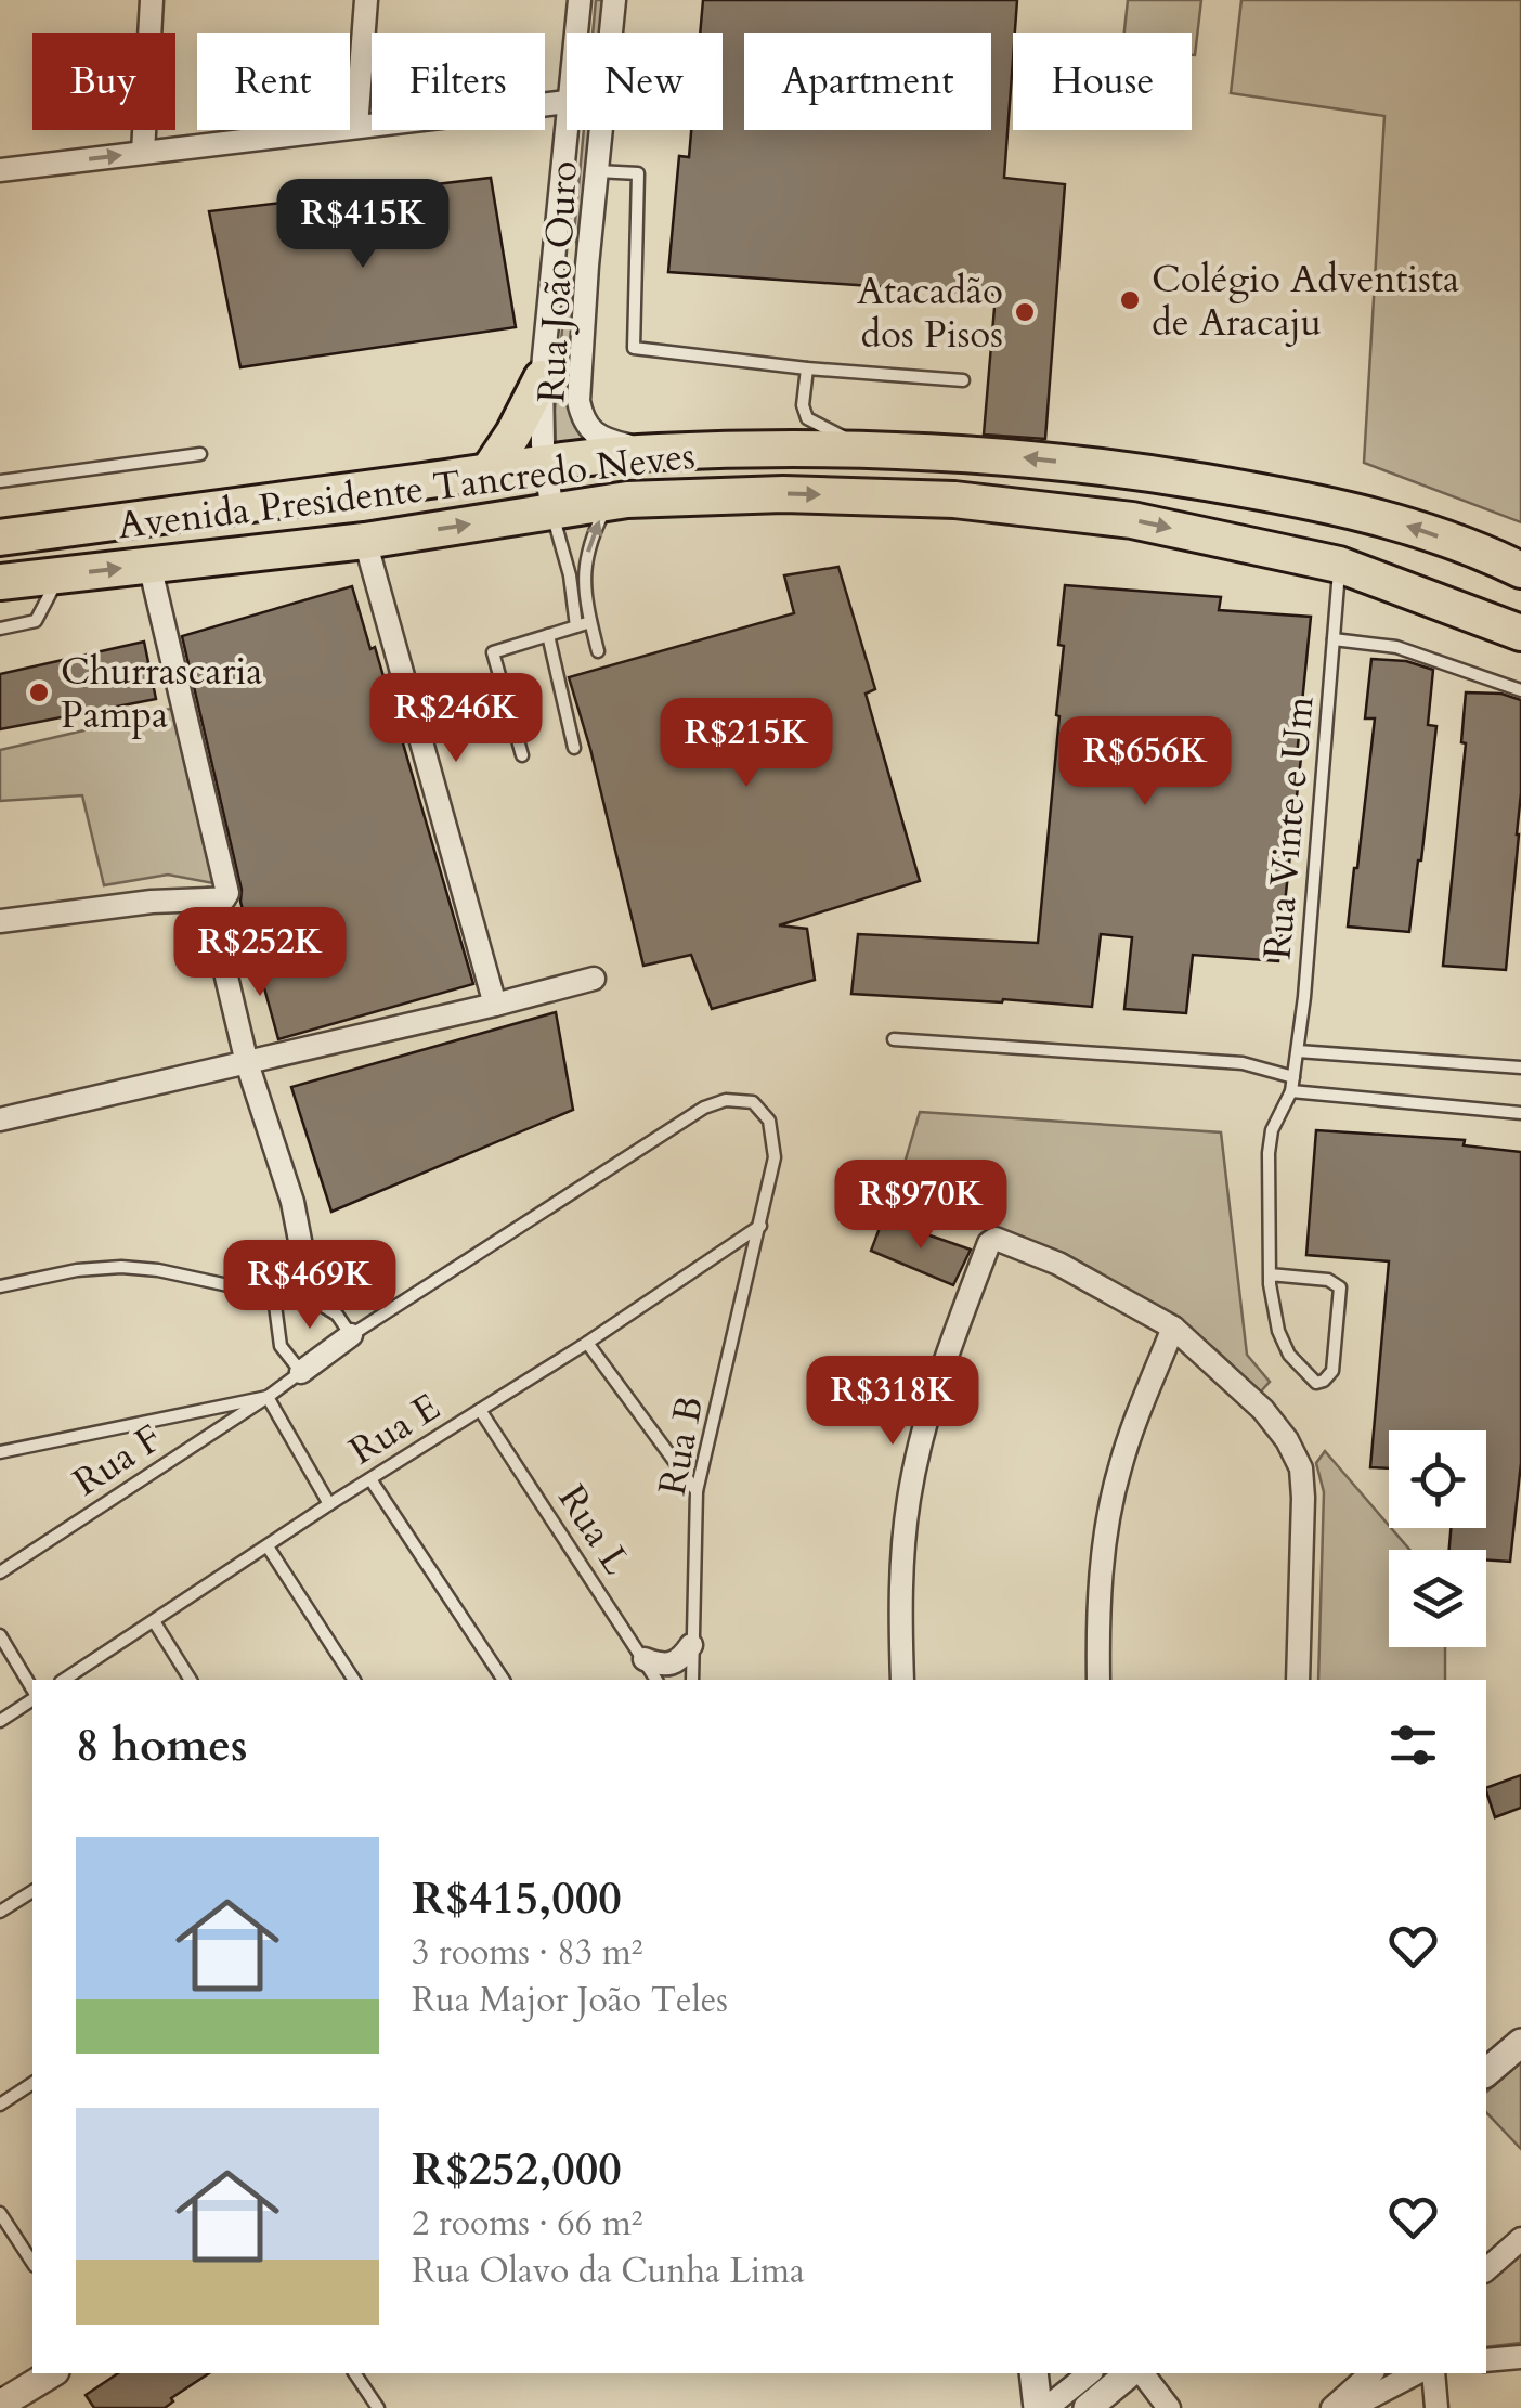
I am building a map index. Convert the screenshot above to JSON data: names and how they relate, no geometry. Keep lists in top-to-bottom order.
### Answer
{
  "streets": {
    "main road": ["Avenida Presidente Tancredo Neves"],
    "street": ["Rua João Ouro"],
    "lane": [
      "Rua Vinte e Um",
      "Rua E",
      "Rua B",
      "Rua F",
      "Rua L"
    ]
  },
  "crossings": [
    ["Rua João Ouro", "Avenida Presidente Tancredo Neves"],
    ["Avenida Presidente Tancredo Neves", "Rua Vinte e Um"],
    ["Rua E", "Rua B"],
    ["Rua E", "Rua L"]
  ],
  "places": ["Colégio Adventista de Aracaju", "Atacadão dos Pisos", "Churrascaria Pampa"],
  "page": {
    "chip": [
      "Buy",
      "Rent",
      "Filters",
      "New",
      "Apartment",
      "House"
    ],
    "price": [
      "R$415K",
      "R$246K",
      "R$215K",
      "R$656K",
      "R$252K",
      "R$970K",
      "R$469K",
      "R$318K"
    ],
    "heading": "8 homes",
    "list": [
      {
        "name": "R$415,000",
        "note": "3 rooms · 83 m² · Rua Major João Teles"
      },
      {
        "name": "R$252,000",
        "note": "2 rooms · 66 m² · Rua Olavo da Cunha Lima"
      }
    ]
  }
}
